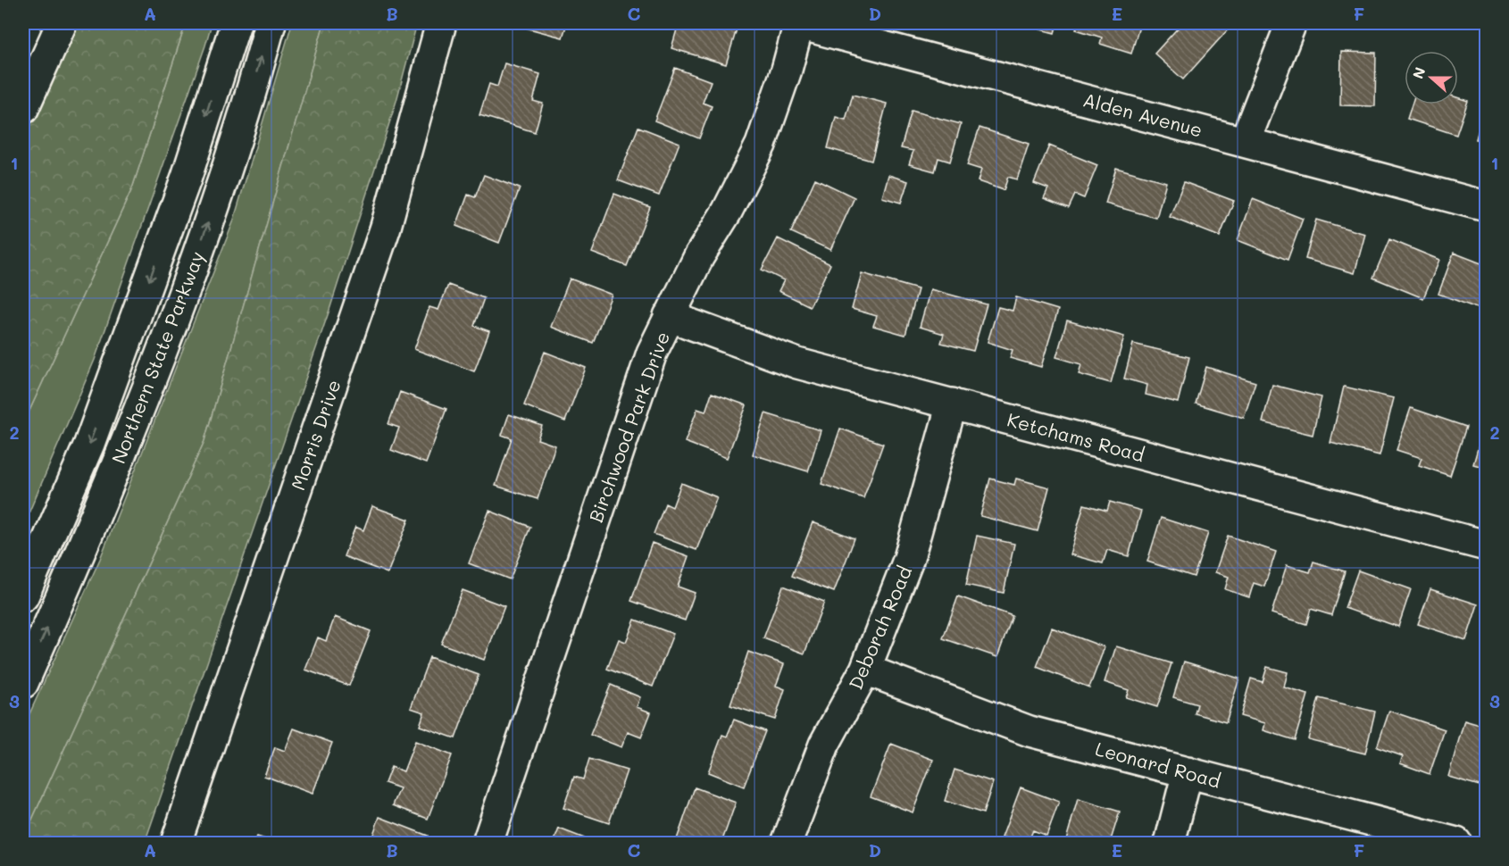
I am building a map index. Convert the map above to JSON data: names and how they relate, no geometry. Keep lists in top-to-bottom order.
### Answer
{
  "streets": {
    "main road": [
      "Alden Avenue",
      "Northern State Parkway",
      "Birchwood Park Drive",
      "Morris Drive",
      "Ketchams Road",
      "Deborah Road",
      "Leonard Road"
    ]
  },
  "crossings": [
    ["Alden Avenue", "Birchwood Park Drive"],
    ["Birchwood Park Drive", "Ketchams Road"],
    ["Ketchams Road", "Deborah Road"],
    ["Deborah Road", "Leonard Road"]
  ],
  "north": "left",
  "grid": {
    "columns": [
      "A",
      "B",
      "C",
      "D",
      "E",
      "F"
    ],
    "rows": ["1", "2", "3"]
  }
}
